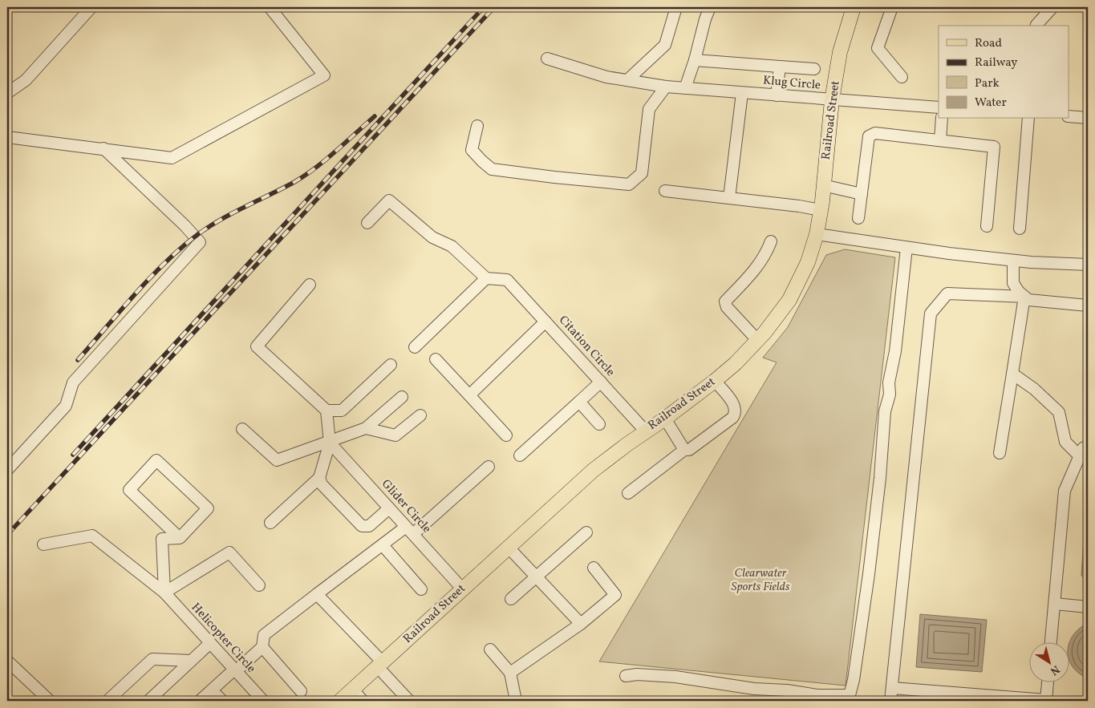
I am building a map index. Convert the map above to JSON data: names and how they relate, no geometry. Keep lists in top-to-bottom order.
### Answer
{
  "streets": {
    "main road": ["Railroad Street"],
    "street": [
      "Klug Circle",
      "Citation Circle",
      "Glider Circle",
      "Helicopter Circle"
    ]
  },
  "crossings": [
    ["Klug Circle", "Railroad Street"],
    ["Railroad Street", "Citation Circle"],
    ["Railroad Street", "Glider Circle"]
  ],
  "parks": ["Clearwater Sports Fields"],
  "legend": [
    "Road",
    "Railway",
    "Park",
    "Water"
  ],
  "north": "bottom right"
}
